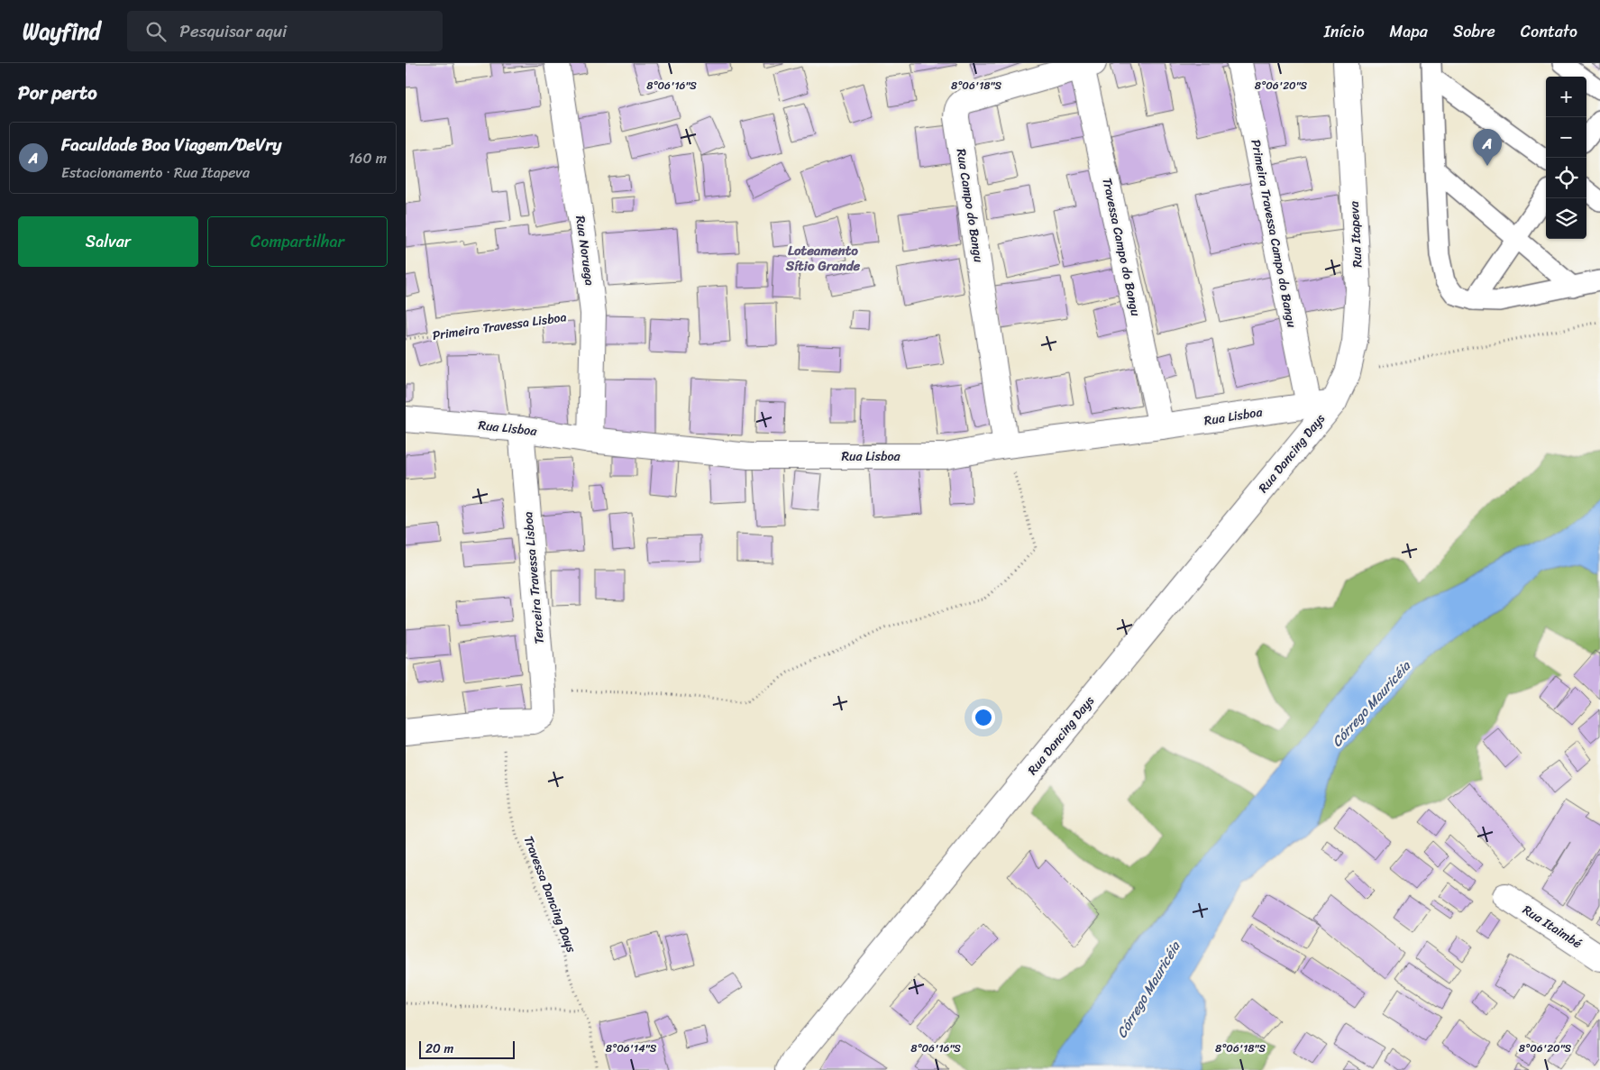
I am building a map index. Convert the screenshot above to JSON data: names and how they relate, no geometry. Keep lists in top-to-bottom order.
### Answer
{
  "streets": {
    "street": [
      "Rua Campo do Bangu",
      "Primeira Travessa Campo do Bangu",
      "Rua Itapeva",
      "Travessa Campo do Bangu",
      "Rua Noruega",
      "Rua Lisboa",
      "Rua Dancing Days",
      "Terceira Travessa Lisboa",
      "Rua Itaimbé"
    ],
    "path": ["Primeira Travessa Lisboa", "Travessa Dancing Days"]
  },
  "crossings": [
    ["Rua Campo do Bangu", "Travessa Campo do Bangu"],
    ["Rua Campo do Bangu", "Rua Lisboa"],
    ["Primeira Travessa Campo do Bangu", "Rua Lisboa"],
    ["Rua Itapeva", "Rua Lisboa"],
    ["Rua Itapeva", "Rua Dancing Days"],
    ["Travessa Campo do Bangu", "Rua Lisboa"],
    ["Rua Noruega", "Primeira Travessa Lisboa"],
    ["Rua Noruega", "Rua Lisboa"],
    ["Rua Lisboa", "Rua Dancing Days"],
    ["Rua Lisboa", "Terceira Travessa Lisboa"],
    ["Terceira Travessa Lisboa", "Travessa Dancing Days"]
  ],
  "districts": ["Loteamento Sítio Grande"],
  "water": ["Córrego Mauricéia"],
  "scale_bar": "20 m",
  "page": {
    "header": "Wayfind",
    "search": "Pesquisar aqui",
    "nav": [
      "Início",
      "Mapa",
      "Sobre",
      "Contato"
    ],
    "heading": "Por perto",
    "map_buttons": ["+", "−"],
    "list": [
      {
        "mark": "A",
        "name": "Faculdade Boa Viagem/DeVry",
        "note": "Estacionamento · Rua Itapeva",
        "value": "160 m"
      }
    ],
    "pins": "A",
    "buttons": ["Salvar", "Compartilhar"],
    "scale": "20 m"
  },
  "coordinates": [
    "8°06'16\"S",
    "8°06'18\"S",
    "8°06'20\"S",
    "8°06'14\"S"
  ]
}
